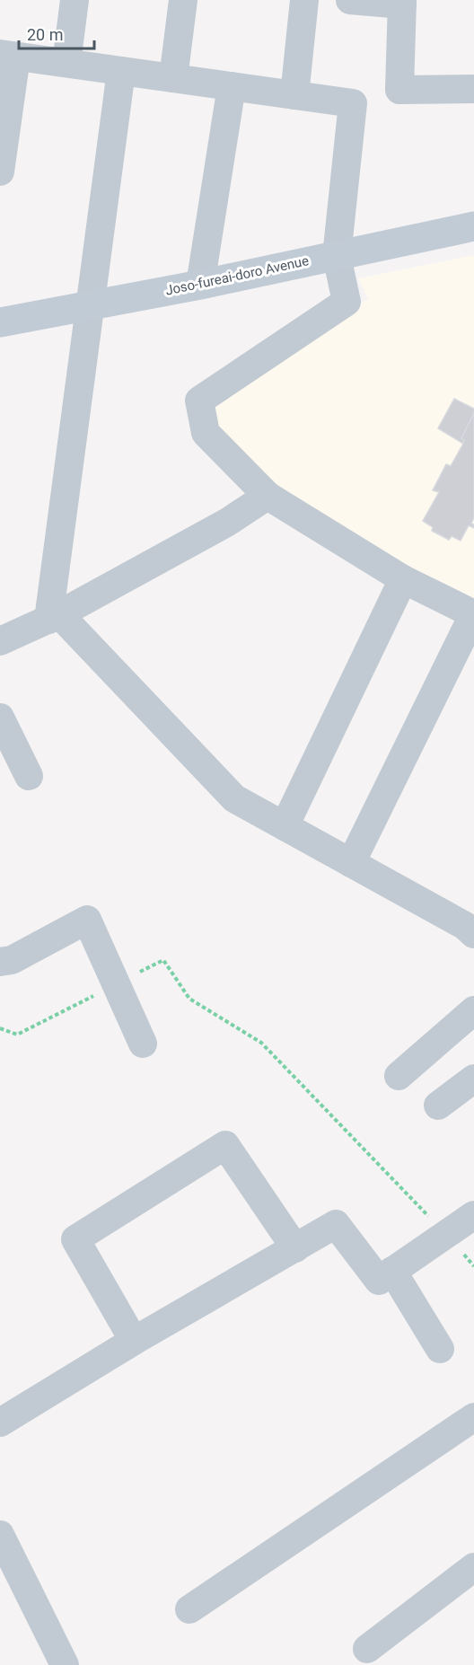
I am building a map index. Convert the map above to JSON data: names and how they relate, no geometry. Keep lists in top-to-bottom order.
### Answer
{
  "streets": {
    "street": ["Joso-fureai-doro Avenue"]
  },
  "scale_bar": "20 m"
}
